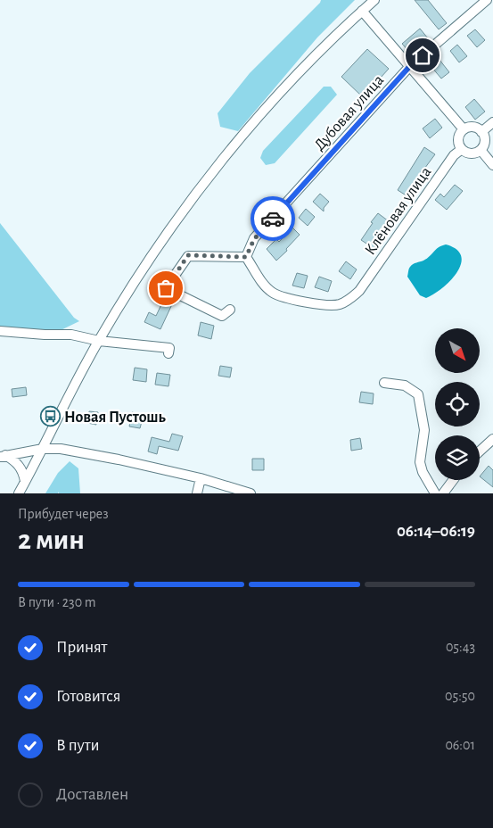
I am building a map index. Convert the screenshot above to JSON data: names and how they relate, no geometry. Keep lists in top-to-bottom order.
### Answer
{
  "streets": {
    "street": ["Дубовая улица", "Клёновая улица"]
  },
  "crossings": [
    ["Дубовая улица", "Клёновая улица"]
  ],
  "places": {
    "bus stop": ["Новая Пустошь"]
  },
  "north": "bottom right",
  "page": {
    "heading": ["2 мин", "Прибудет через", "06:14–06:19"],
    "bar": "В пути · 230 m",
    "list": [
      ["Принят", "05:43"],
      ["Готовится", "05:50"],
      ["В пути", "06:01"],
      "Доставлен"
    ]
  }
}
